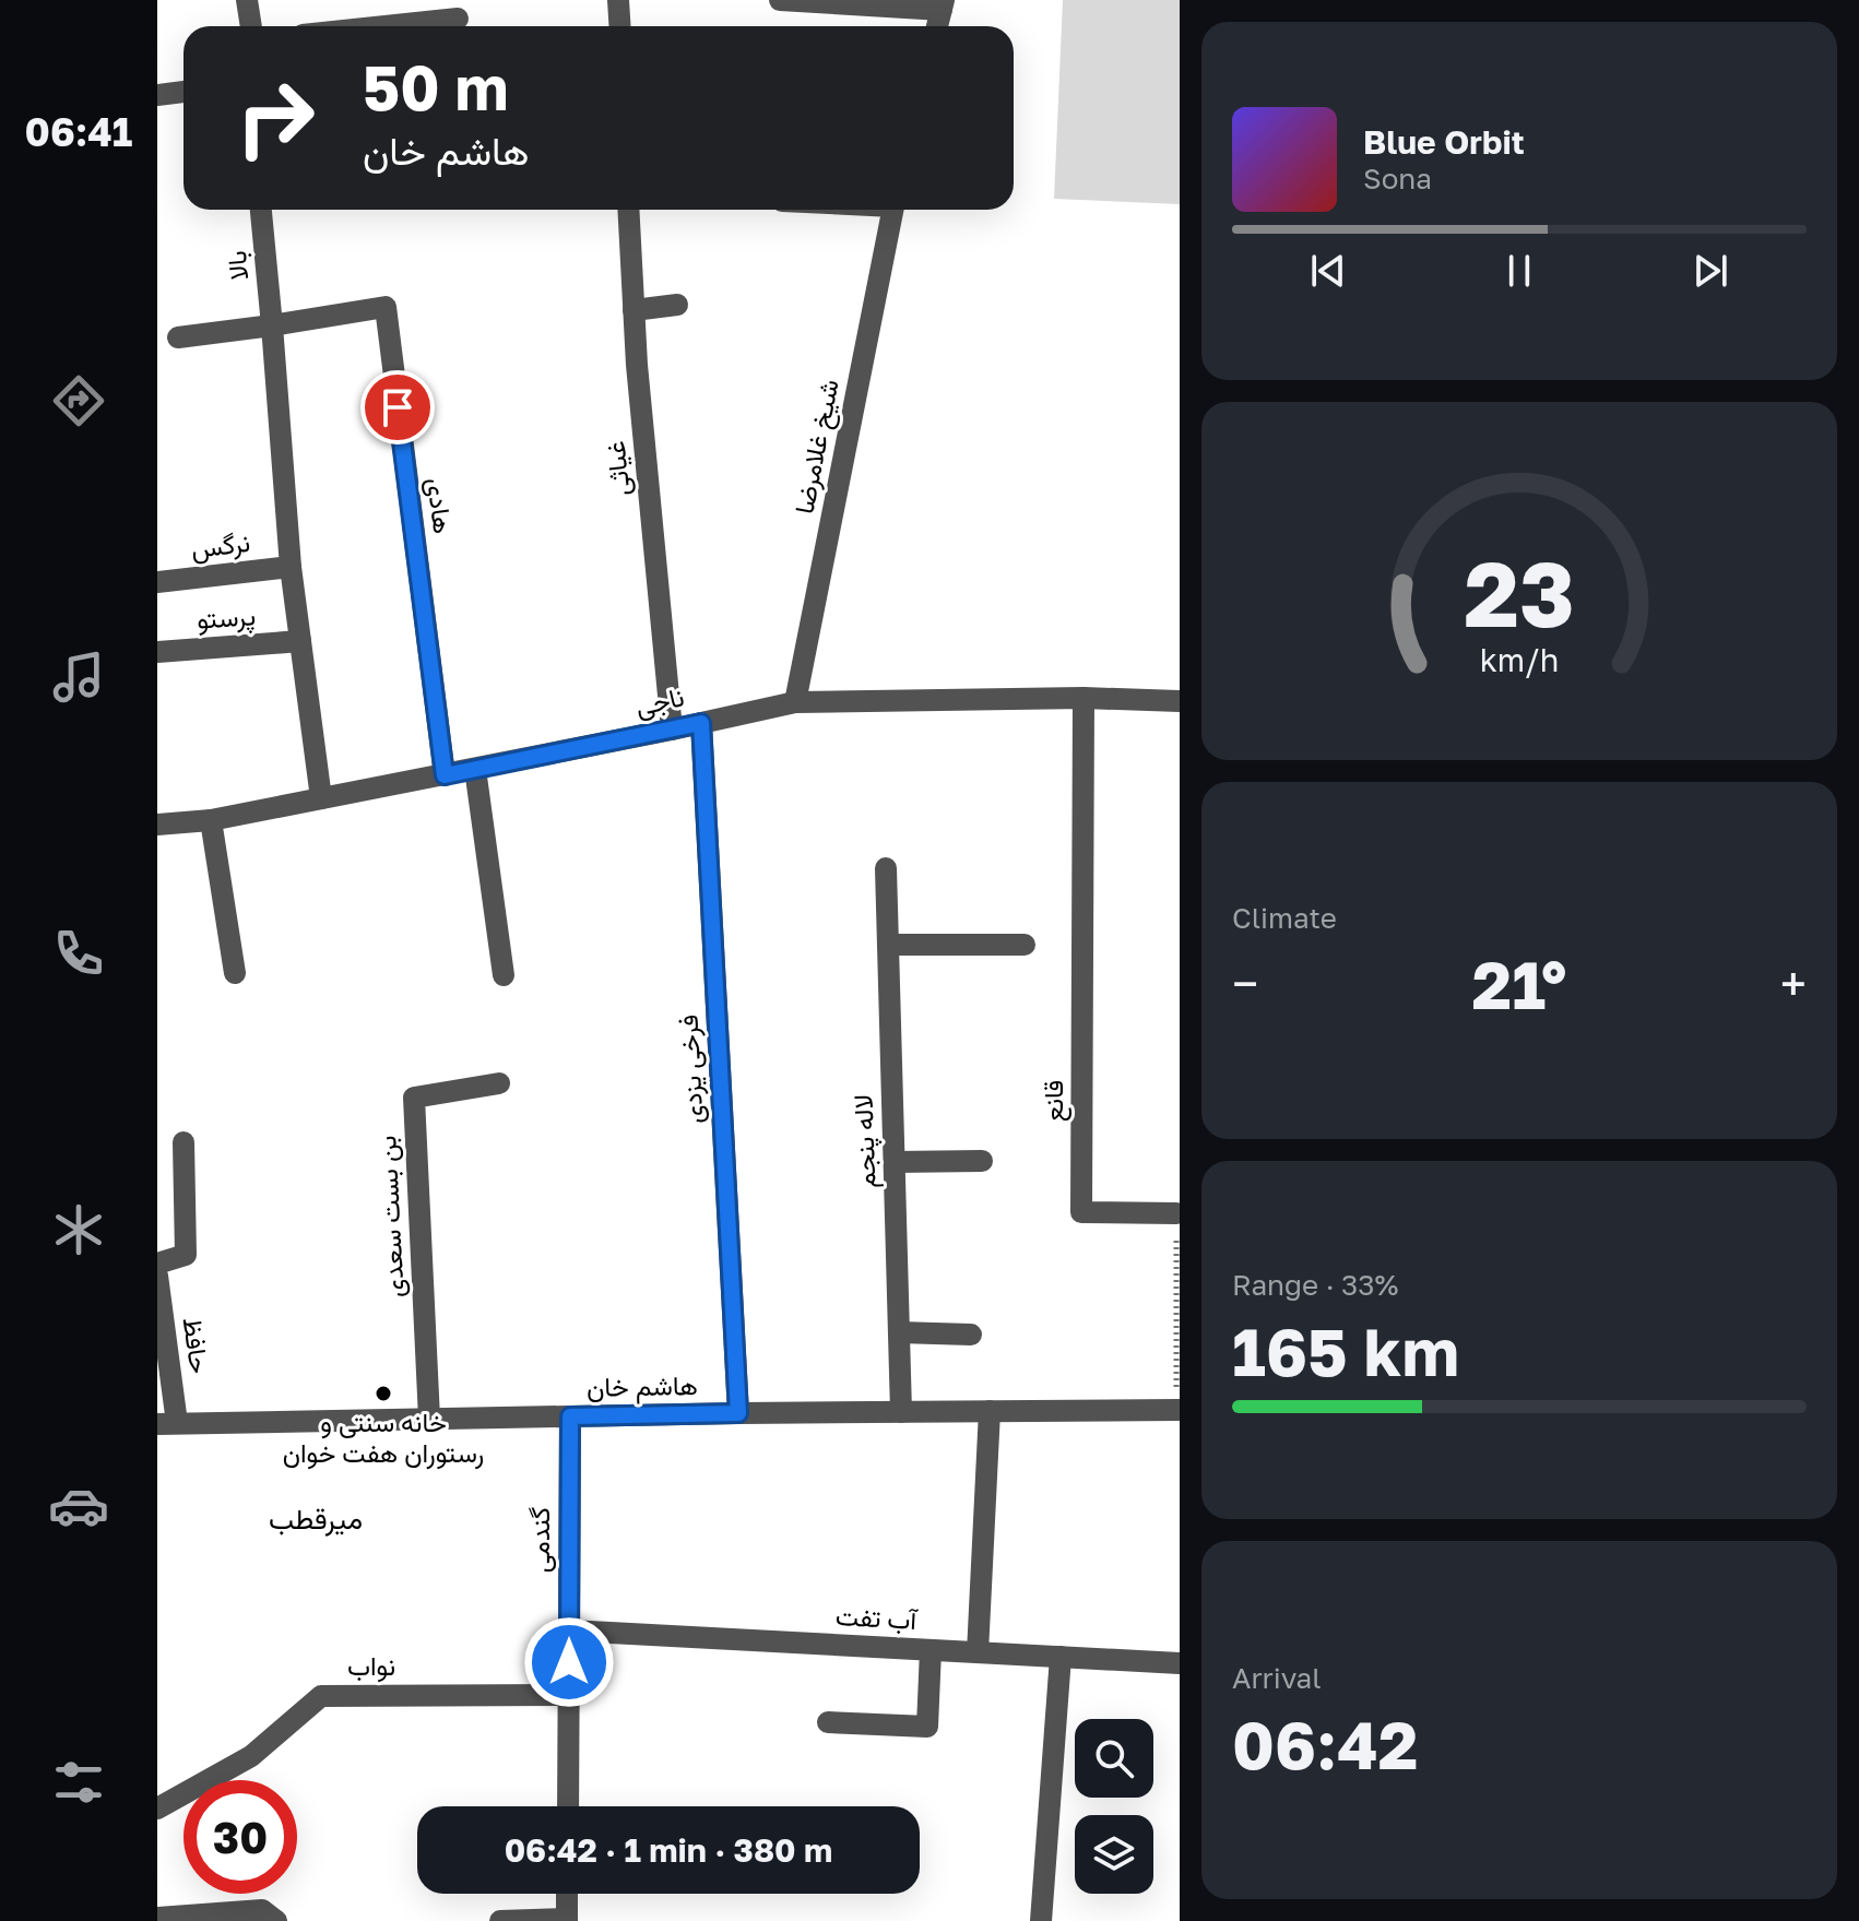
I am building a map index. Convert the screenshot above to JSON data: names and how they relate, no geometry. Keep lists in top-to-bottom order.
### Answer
{
  "streets": {
    "street": [
      "بالا",
      "شیخ غلامرضا",
      "غیاثی",
      "هادی",
      "نرگس",
      "پرستو",
      "ناجی",
      "فرخی یزدی",
      "قانع",
      "لاله پنجم",
      "بن بست سعدی",
      "حافظ",
      "هاشم خان",
      "گندمی",
      "آب تفت",
      "نواب"
    ]
  },
  "crossings": [
    ["بالا", "هادی"],
    ["بالا", "نرگس"],
    ["بالا", "پرستو"],
    ["بالا", "ناجی"],
    ["شیخ غلامرضا", "ناجی"],
    ["غیاثی", "ناجی"],
    ["هادی", "ناجی"],
    ["ناجی", "فرخی یزدی"],
    ["ناجی", "قانع"],
    ["فرخی یزدی", "هاشم خان"],
    ["لاله پنجم", "هاشم خان"],
    ["بن بست سعدی", "هاشم خان"],
    ["حافظ", "هاشم خان"],
    ["هاشم خان", "گندمی"],
    ["گندمی", "آب تفت"],
    ["گندمی", "نواب"]
  ],
  "districts": ["میرقطب"],
  "places": ["خانه سنتی و رستوران هفت خوان"],
  "page": {
    "tabs": "06:41",
    "turn": ["50 m", "هاشم خان"],
    "song": ["Blue Orbit", "Sona"],
    "tile": [
      "Climate",
      ["Range · 33%", "165 km"],
      ["Arrival", "06:42"]
    ],
    "heat": ["−", "21°", "+"],
    "limit": "30",
    "trip": "06:42 · 1 min · 380 m",
    "gauge": ["23", "km/h"]
  }
}
